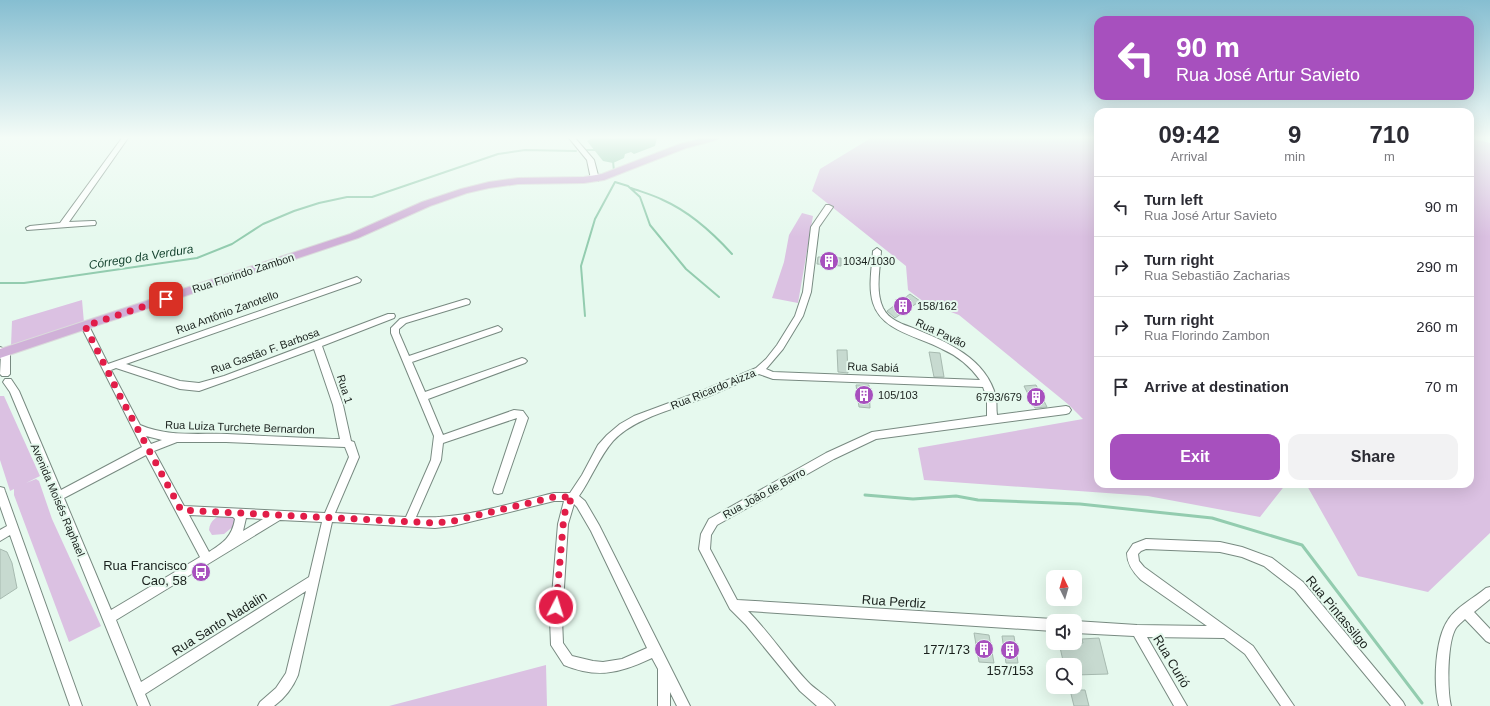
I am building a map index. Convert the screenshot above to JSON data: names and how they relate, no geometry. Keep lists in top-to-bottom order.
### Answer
{
  "streets": {
    "main road": ["Rua Florindo Zambon"],
    "street": [
      "Rua Antônio Zanotello",
      "Rua Pavão",
      "Rua Gastão F. Barbosa",
      "Rua Sabiá",
      "Rua 1",
      "Rua Ricardo Aizza",
      "Rua Luiza Turchete Bernardon",
      "Rua João de Barro",
      "Avenida Moisés Raphael",
      "Rua Perdiz",
      "Rua Pintassilgo",
      "Rua Santo Nadalin",
      "Rua Curió"
    ]
  },
  "crossings": [
    ["Rua Florindo Zambon", "Avenida Moisés Raphael"],
    ["Rua Antônio Zanotello", "Rua Gastão F. Barbosa"],
    ["Rua Pavão", "Rua Sabiá"],
    ["Rua Pavão", "Rua João de Barro"],
    ["Rua Gastão F. Barbosa", "Rua 1"],
    ["Rua Sabiá", "Rua Ricardo Aizza"],
    ["Rua 1", "Rua Luiza Turchete Bernardon"],
    ["Rua João de Barro", "Rua Perdiz"],
    ["Avenida Moisés Raphael", "Rua Santo Nadalin"]
  ],
  "water": ["Córrego da Verdura"],
  "places": {
    "building": [
      "1034/1030",
      "158/162",
      "105/103",
      "6793/679",
      "177/173",
      "157/153"
    ],
    "bus stop": ["Rua Francisco Cao, 58"]
  },
  "north": "top",
  "page": {
    "turn": ["90 m", "Rua José Artur Savieto"],
    "eta": [
      "09:42",
      "Arrival",
      "9",
      "min",
      "710",
      "m"
    ],
    "list": [
      {
        "name": "Turn left",
        "note": "Rua José Artur Savieto",
        "value": "90 m"
      },
      {
        "name": "Turn right",
        "note": "Rua Sebastião Zacharias",
        "value": "290 m"
      },
      {
        "name": "Turn right",
        "note": "Rua Florindo Zambon",
        "value": "260 m"
      },
      {
        "name": "Arrive at destination",
        "value": "70 m"
      }
    ],
    "buttons": ["Exit", "Share"]
  }
}
